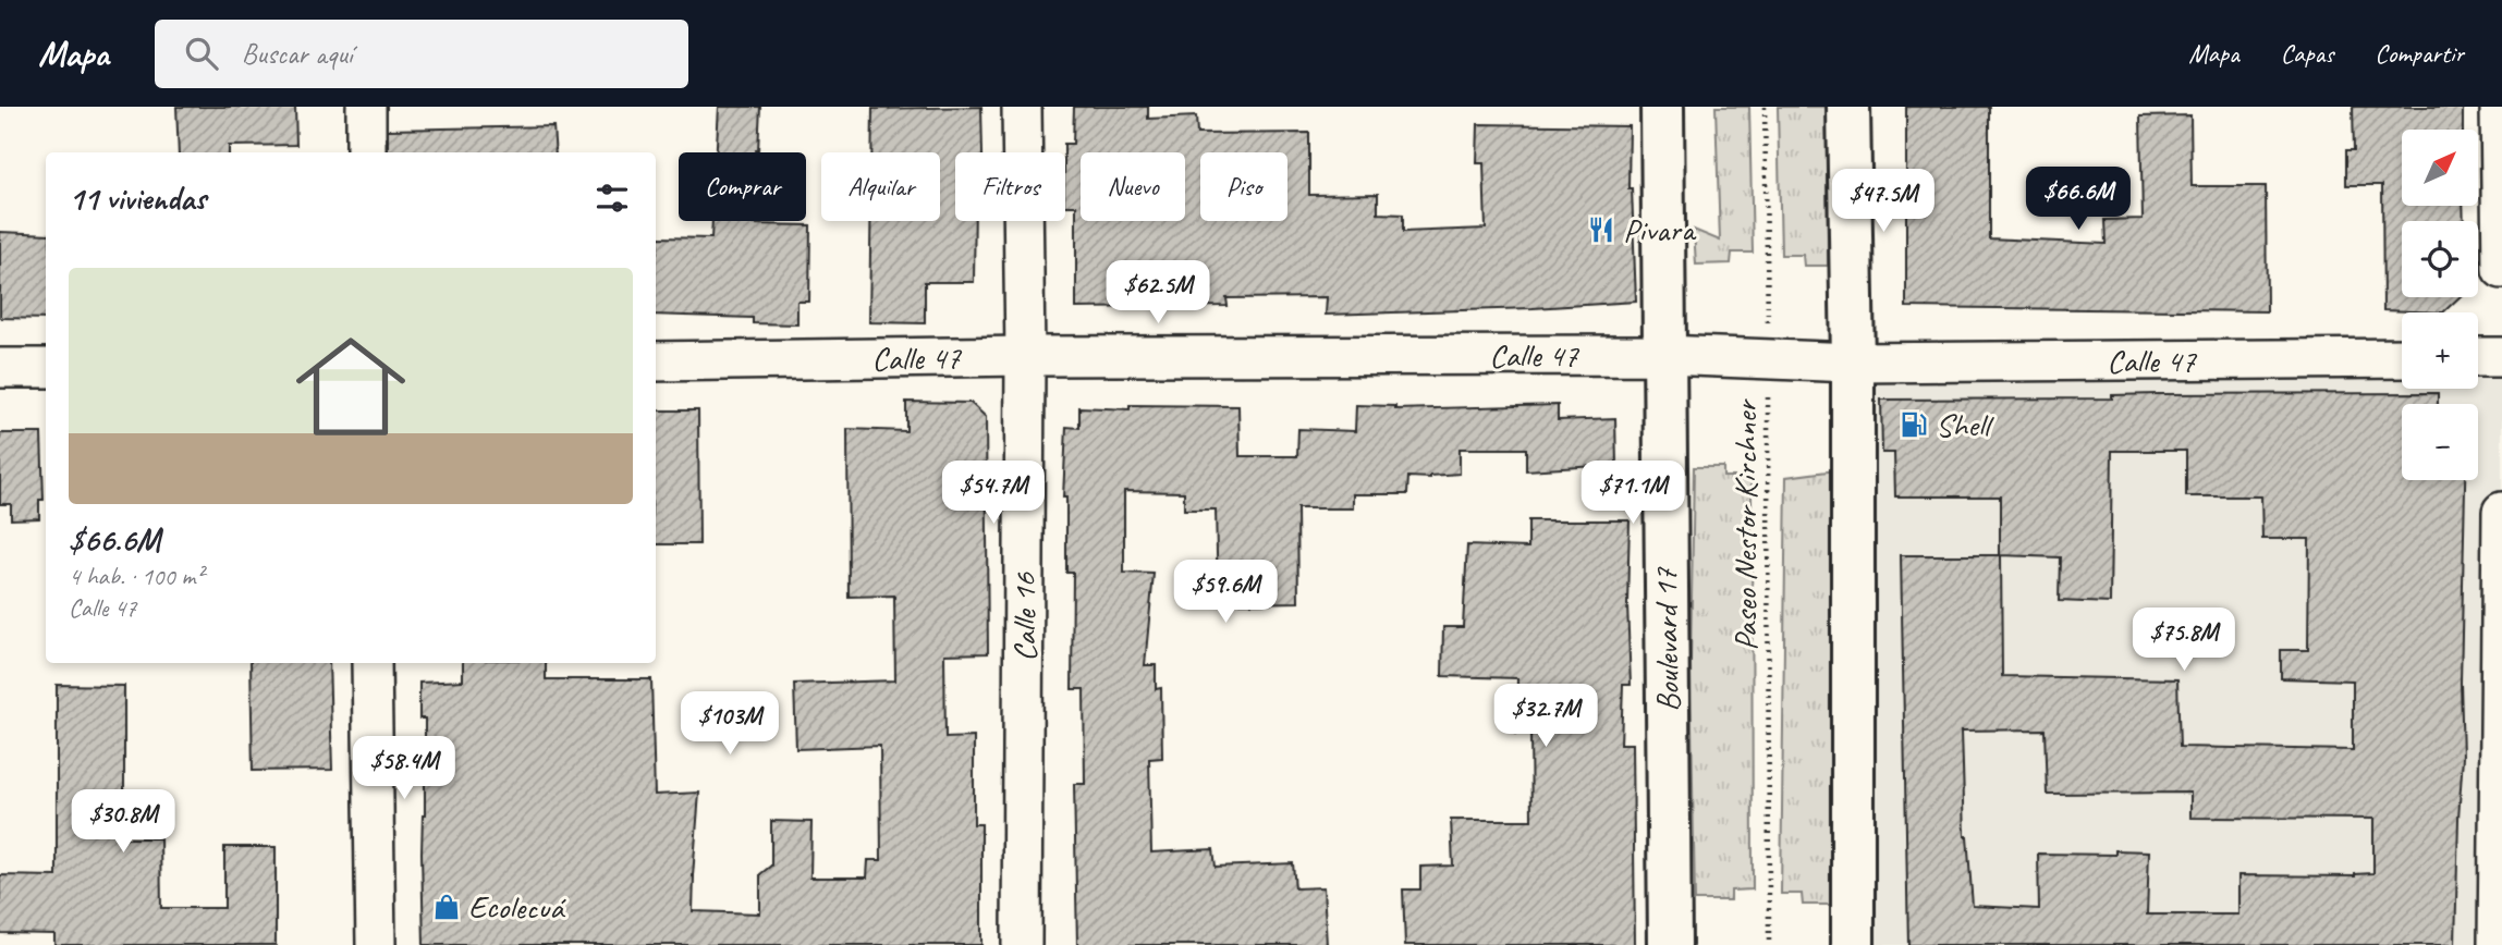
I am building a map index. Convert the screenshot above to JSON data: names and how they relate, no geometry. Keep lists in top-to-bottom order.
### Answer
{
  "streets": {
    "main road": ["Boulevard 17"],
    "street": ["Calle 47", "Calle 16"],
    "path": ["Paseo Nestor Kirchner"]
  },
  "crossings": [
    ["Calle 47", "Paseo Nestor Kirchner"],
    ["Calle 47", "Calle 16"],
    ["Calle 47", "Boulevard 17"]
  ],
  "places": {
    "restaurant": ["Pivara"],
    "fuel station": ["Shell"],
    "shop": ["Ecolecuá"]
  },
  "north": "top right",
  "page": {
    "header": "Mapa",
    "search": "Buscar aquí",
    "nav": ["Mapa", "Capas", "Compartir"],
    "map_buttons": ["+", "−"],
    "chip": [
      "Comprar",
      "Alquilar",
      "Filtros",
      "Nuevo",
      "Piso"
    ],
    "heading": "11 viviendas",
    "price": [
      "$66.6M",
      "$47.5M",
      "$62.5M",
      "$54.7M",
      "$71.1M",
      "$59.6M",
      "$75.8M",
      "$32.7M",
      "$103M",
      "$58.4M",
      "$30.8M"
    ],
    "list": [
      {
        "name": "$66.6M",
        "note": "4 hab. · 100 m² · Calle 47"
      }
    ]
  }
}
